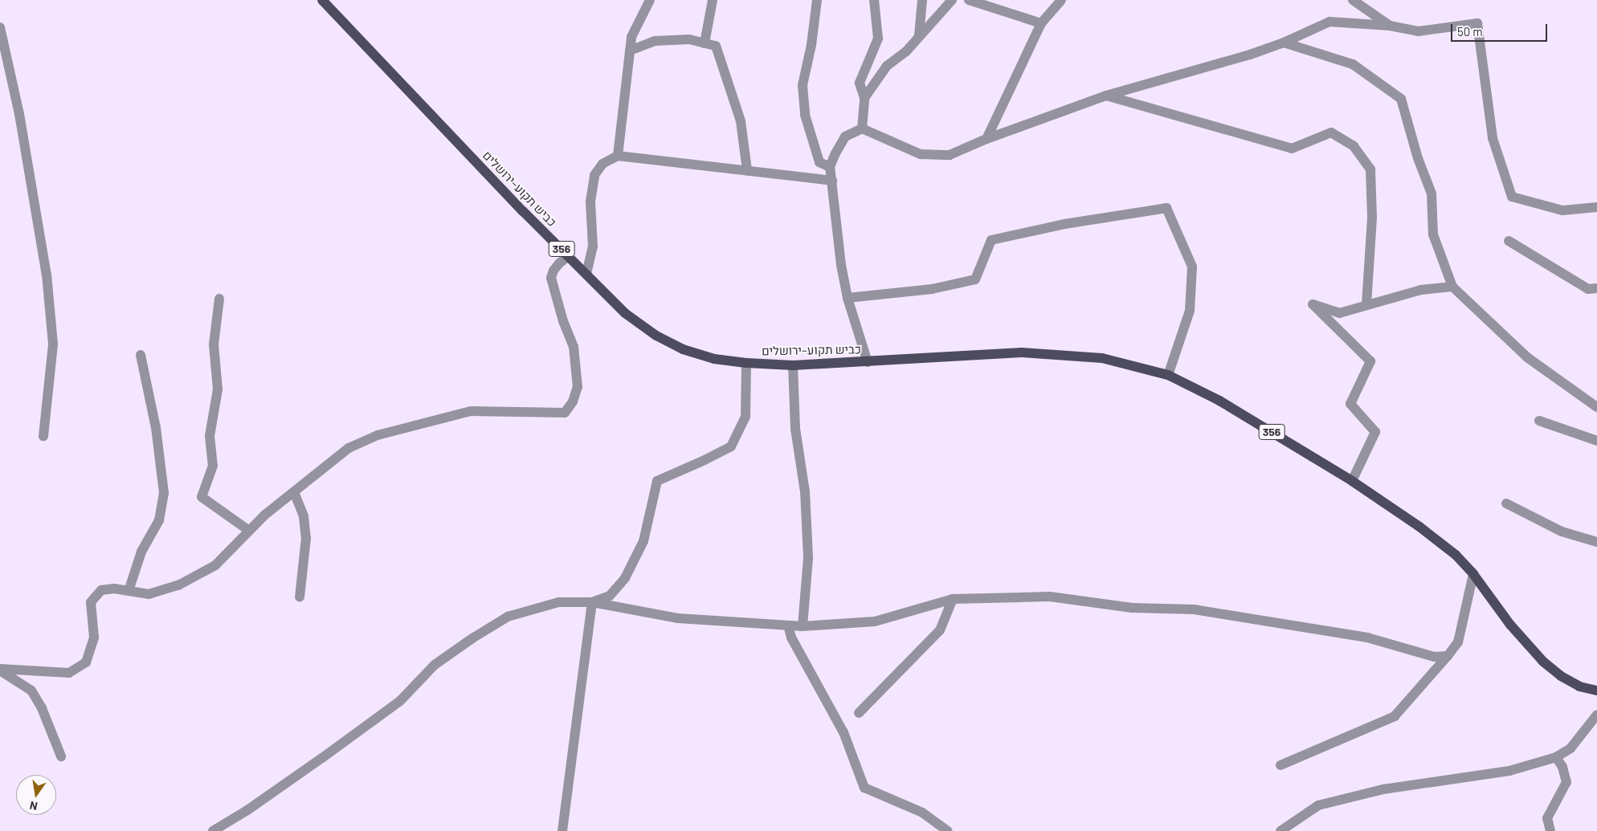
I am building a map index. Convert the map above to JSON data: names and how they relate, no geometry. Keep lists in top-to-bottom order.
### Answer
{
  "streets": {
    "main road": ["כביש תקוע–ירושלים", "356"]
  },
  "crossings": [
    ["כביש תקוע–ירושלים", "356"]
  ],
  "scale_bar": "50 m",
  "north": "bottom"
}
